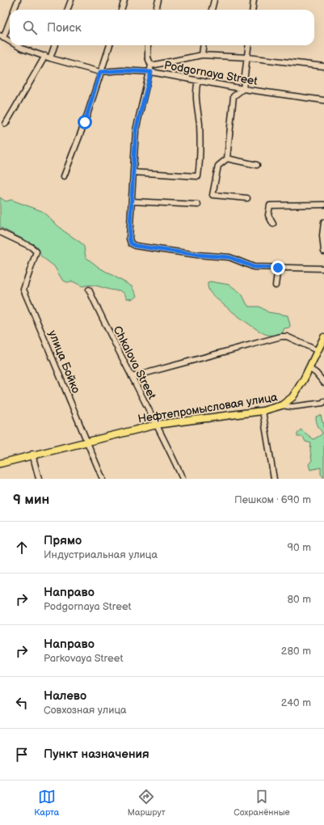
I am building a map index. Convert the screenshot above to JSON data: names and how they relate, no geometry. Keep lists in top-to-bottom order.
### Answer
{
  "streets": {
    "main road": ["Нефтепромысловая улица"],
    "street": ["Podgornaya Street", "улица Бойко", "Chkalova Street"]
  },
  "crossings": [
    ["улица Бойко", "Нефтепромысловая улица"],
    ["Chkalova Street", "Нефтепромысловая улица"]
  ],
  "page": {
    "search": "Поиск",
    "heading": ["9 мин", "Пешком · 690 m"],
    "list": [
      ["Прямо", "Индустриальная улица", "90 m"],
      ["Направо", "Podgornaya Street", "80 m"],
      ["Направо", "Parkovaya Street", "280 m"],
      ["Налево", "Совхозная улица", "240 m"],
      "Пункт назначения"
    ],
    "nav": ["Карта", "Маршрут", "Сохранённые"]
  }
}
